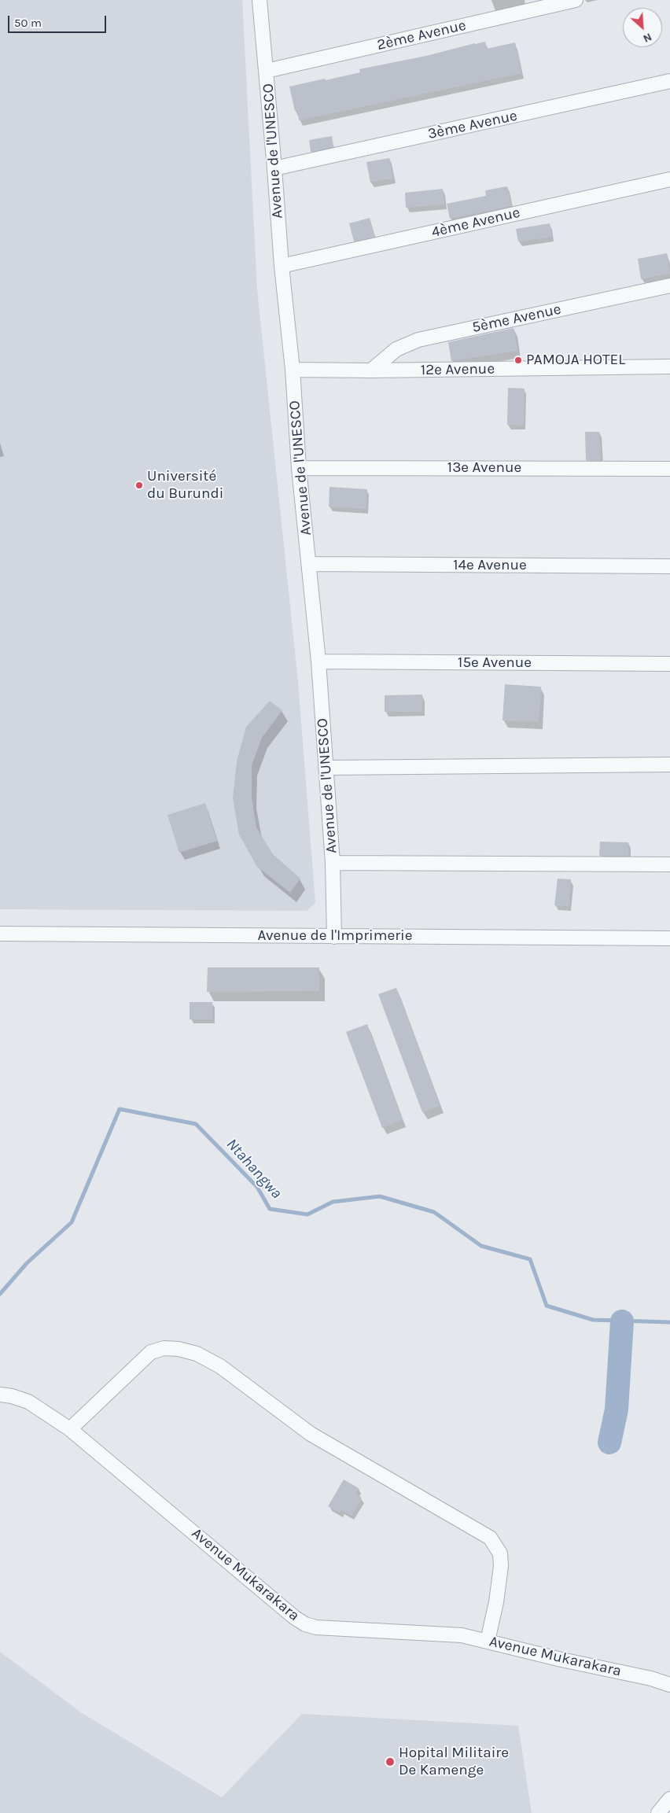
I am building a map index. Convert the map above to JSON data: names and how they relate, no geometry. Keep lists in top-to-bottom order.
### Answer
{
  "streets": {
    "street": [
      "2ème Avenue",
      "3ème Avenue",
      "Avenue de l'UNESCO",
      "4ème Avenue",
      "5ème Avenue",
      "12e Avenue",
      "13e Avenue",
      "14e Avenue",
      "15e Avenue",
      "Avenue de l'Imprimerie",
      "Avenue Mukarakara"
    ]
  },
  "crossings": [
    ["2ème Avenue", "Avenue de l'UNESCO"],
    ["3ème Avenue", "Avenue de l'UNESCO"],
    ["Avenue de l'UNESCO", "4ème Avenue"],
    ["Avenue de l'UNESCO", "12e Avenue"],
    ["Avenue de l'UNESCO", "13e Avenue"],
    ["Avenue de l'UNESCO", "14e Avenue"],
    ["Avenue de l'UNESCO", "15e Avenue"],
    ["Avenue de l'UNESCO", "Avenue de l'Imprimerie"],
    ["5ème Avenue", "12e Avenue"]
  ],
  "water": ["Ntahangwa"],
  "places": ["PAMOJA HOTEL", "Université du Burundi", "Hopital Militaire De Kamenge"],
  "scale_bar": "50 m",
  "north": "bottom right"
}
